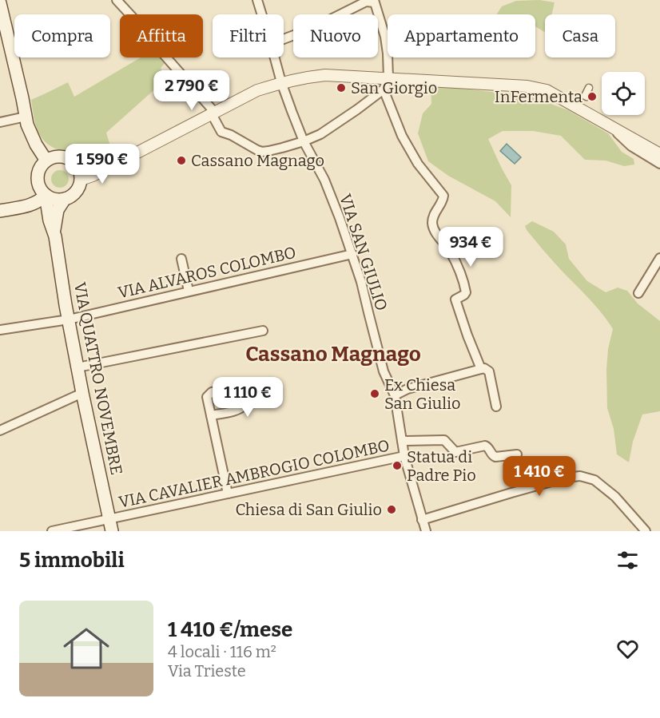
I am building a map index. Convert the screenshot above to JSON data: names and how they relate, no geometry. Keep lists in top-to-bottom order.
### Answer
{
  "streets": {
    "main road": ["VIA QUATTRO NOVEMBRE"],
    "street": ["VIA SAN GIULIO", "VIA ALVAROS COLOMBO", "VIA CAVALIER AMBROGIO COLOMBO"]
  },
  "crossings": [
    ["VIA SAN GIULIO", "VIA ALVAROS COLOMBO"],
    ["VIA SAN GIULIO", "VIA CAVALIER AMBROGIO COLOMBO"],
    ["VIA ALVAROS COLOMBO", "VIA QUATTRO NOVEMBRE"],
    ["VIA QUATTRO NOVEMBRE", "VIA CAVALIER AMBROGIO COLOMBO"]
  ],
  "districts": ["Cassano Magnago"],
  "places": [
    "San Giorgio",
    "InFermenta",
    "Cassano Magnago",
    "Ex Chiesa San Giulio",
    "Statua di Padre Pio",
    "Chiesa di San Giulio"
  ],
  "page": {
    "chip": [
      "Compra",
      "Affitta",
      "Filtri",
      "Nuovo",
      "Appartamento",
      "Casa"
    ],
    "price": [
      "2 790 €",
      "1 590 €",
      "934 €",
      "1 110 €",
      "1 410 €"
    ],
    "heading": "5 immobili",
    "list": [
      {
        "name": "1 410 €/mese",
        "note": "4 locali · 116 m² · Via Trieste"
      }
    ]
  }
}
